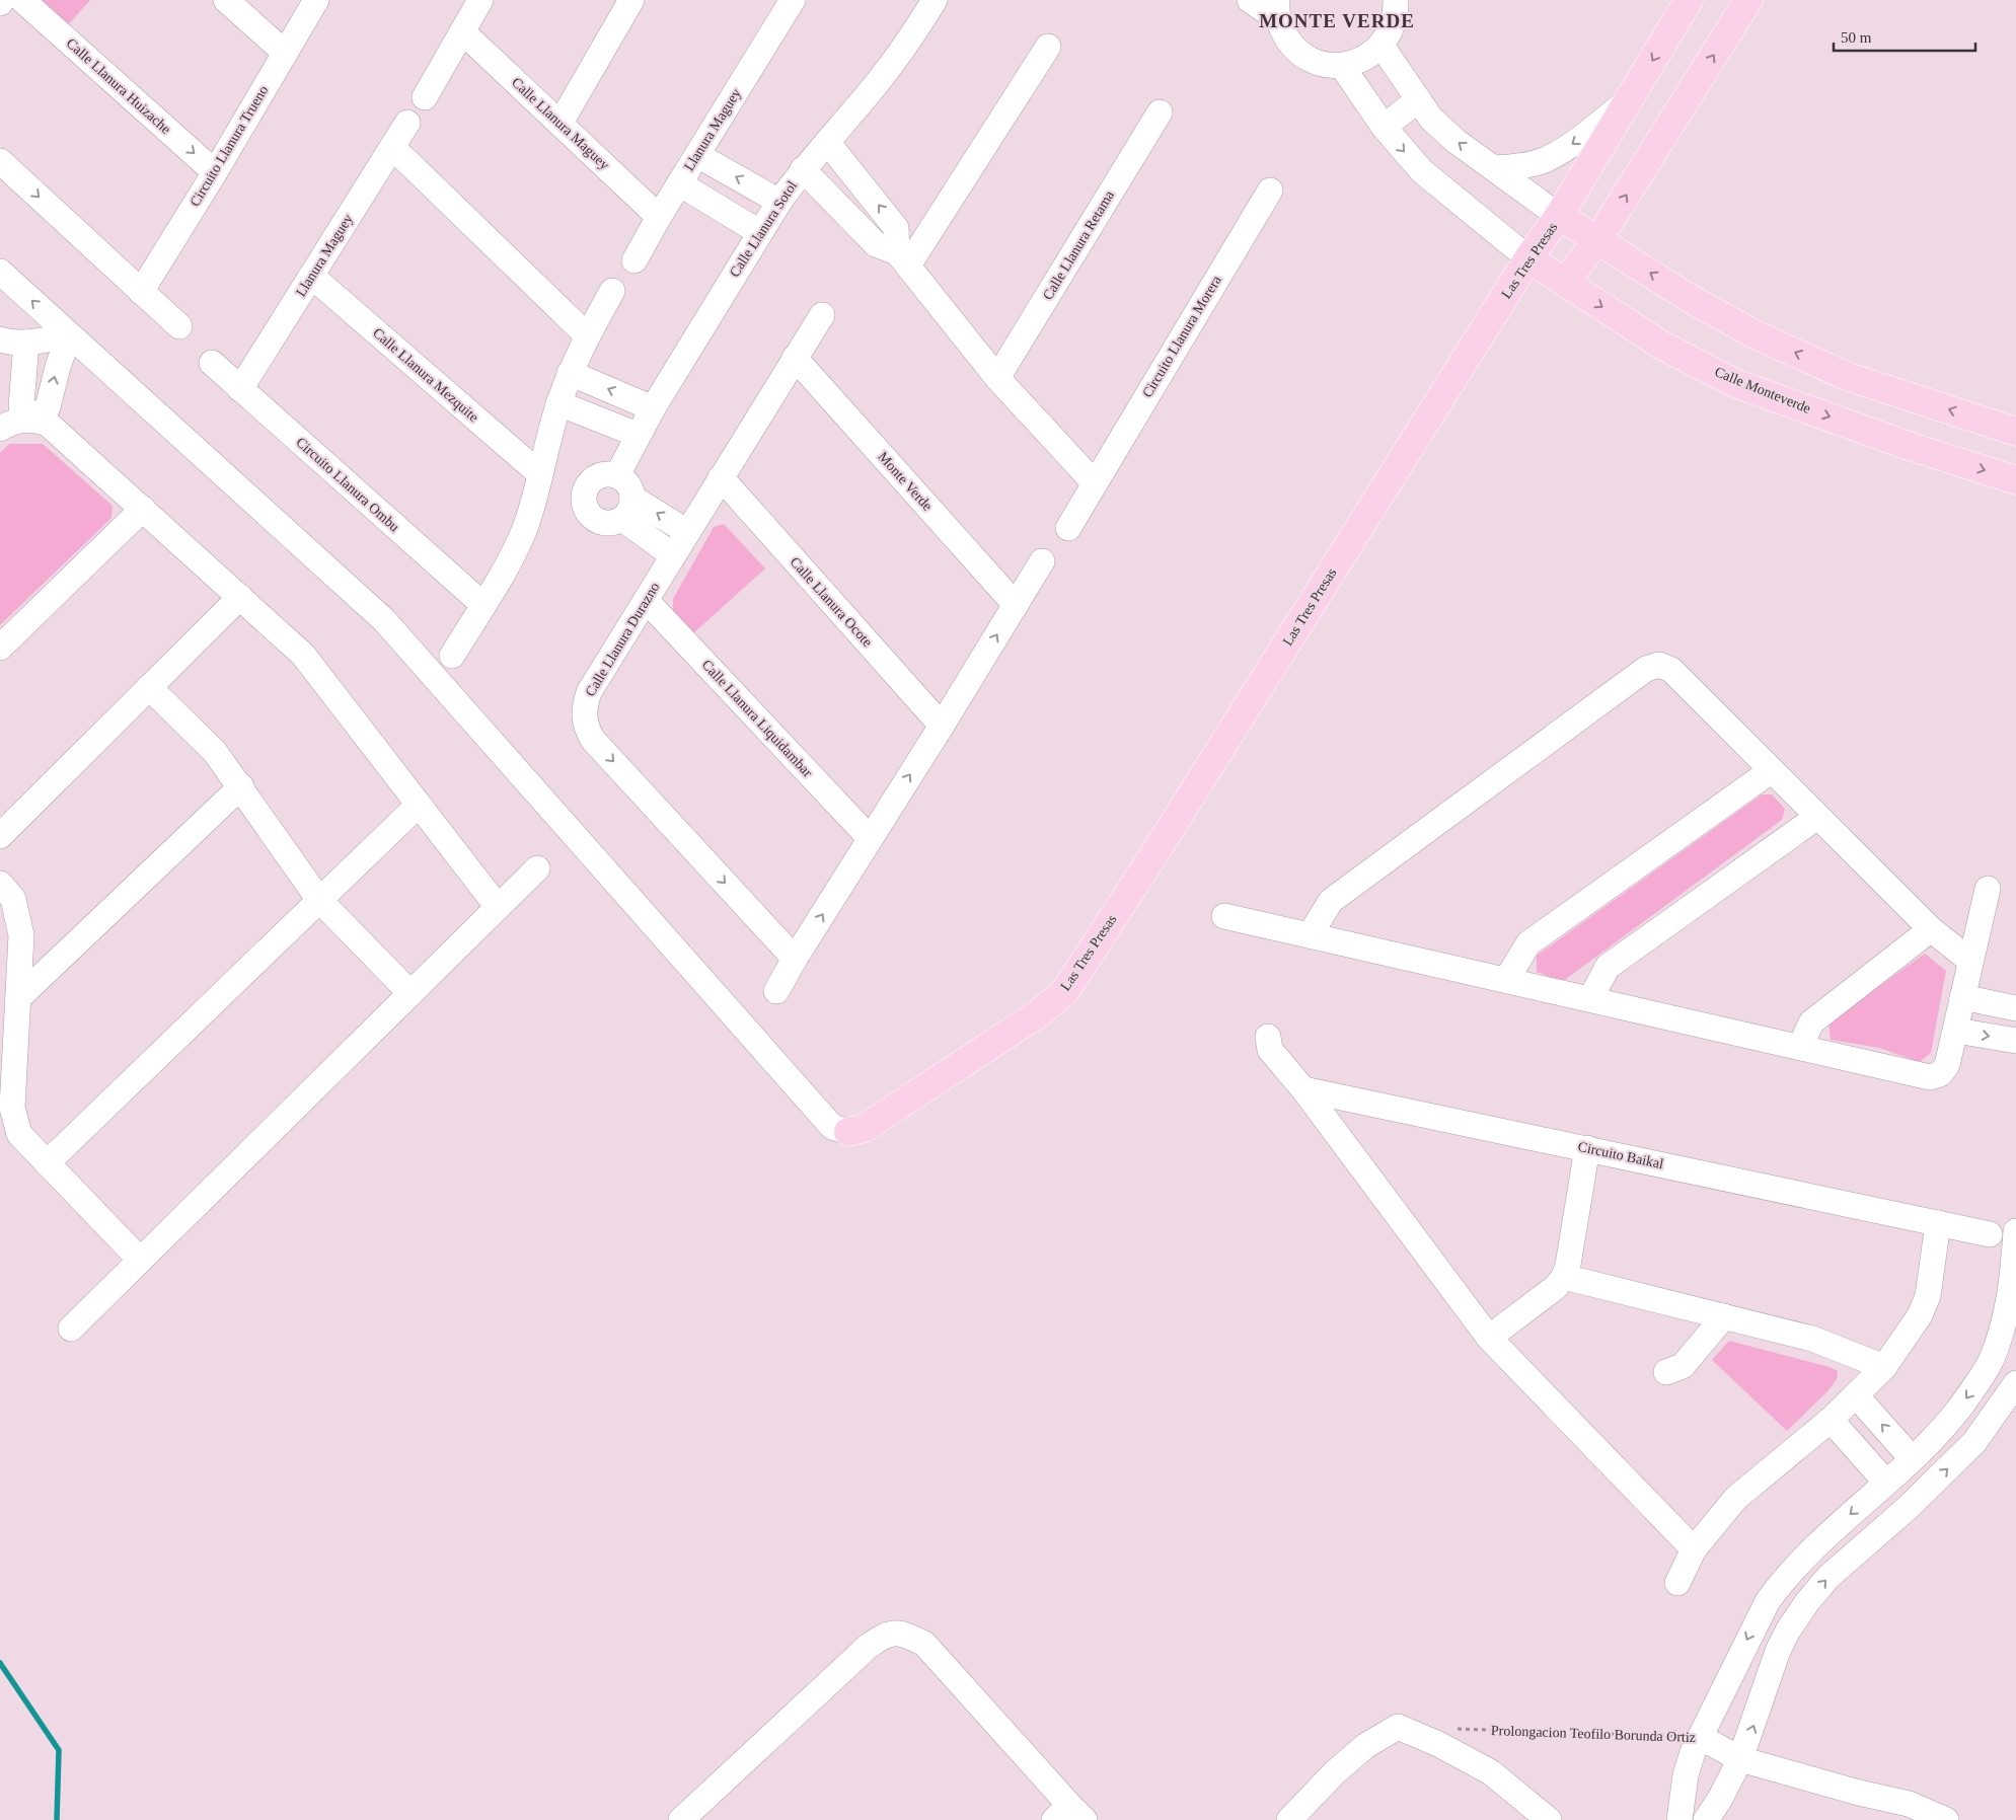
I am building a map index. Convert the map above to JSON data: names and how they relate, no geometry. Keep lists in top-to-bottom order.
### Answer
{
  "streets": {
    "main road": ["Las Tres Presas", "Calle Monteverde"],
    "street": [
      "Calle Llanura Huizache",
      "Calle Llanura Maguey",
      "Llanura Maguey",
      "Circuito Llanura Trueno",
      "Calle Llanura Sotol",
      "Calle Llanura Retama",
      "Circuito Llanura Morera",
      "Calle Llanura Mezquite",
      "Monte Verde",
      "Circuito Llanura Ombu",
      "Calle Llanura Ocote",
      "Calle Llanura Durazno",
      "Calle Llanura Liquidambar",
      "Circuito Baikal",
      "Prolongacion Teofilo Borunda Ortiz"
    ]
  },
  "crossings": [
    ["Calle Llanura Huizache", "Circuito Llanura Trueno"],
    ["Calle Llanura Maguey", "Llanura Maguey"],
    ["Llanura Maguey", "Calle Llanura Mezquite"],
    ["Llanura Maguey", "Circuito Llanura Ombu"],
    ["Las Tres Presas", "Calle Monteverde"],
    ["Monte Verde", "Calle Llanura Durazno"],
    ["Calle Llanura Ocote", "Calle Llanura Durazno"],
    ["Calle Llanura Durazno", "Calle Llanura Liquidambar"]
  ],
  "districts": ["MONTE VERDE"],
  "scale_bar": "50 m"
}
